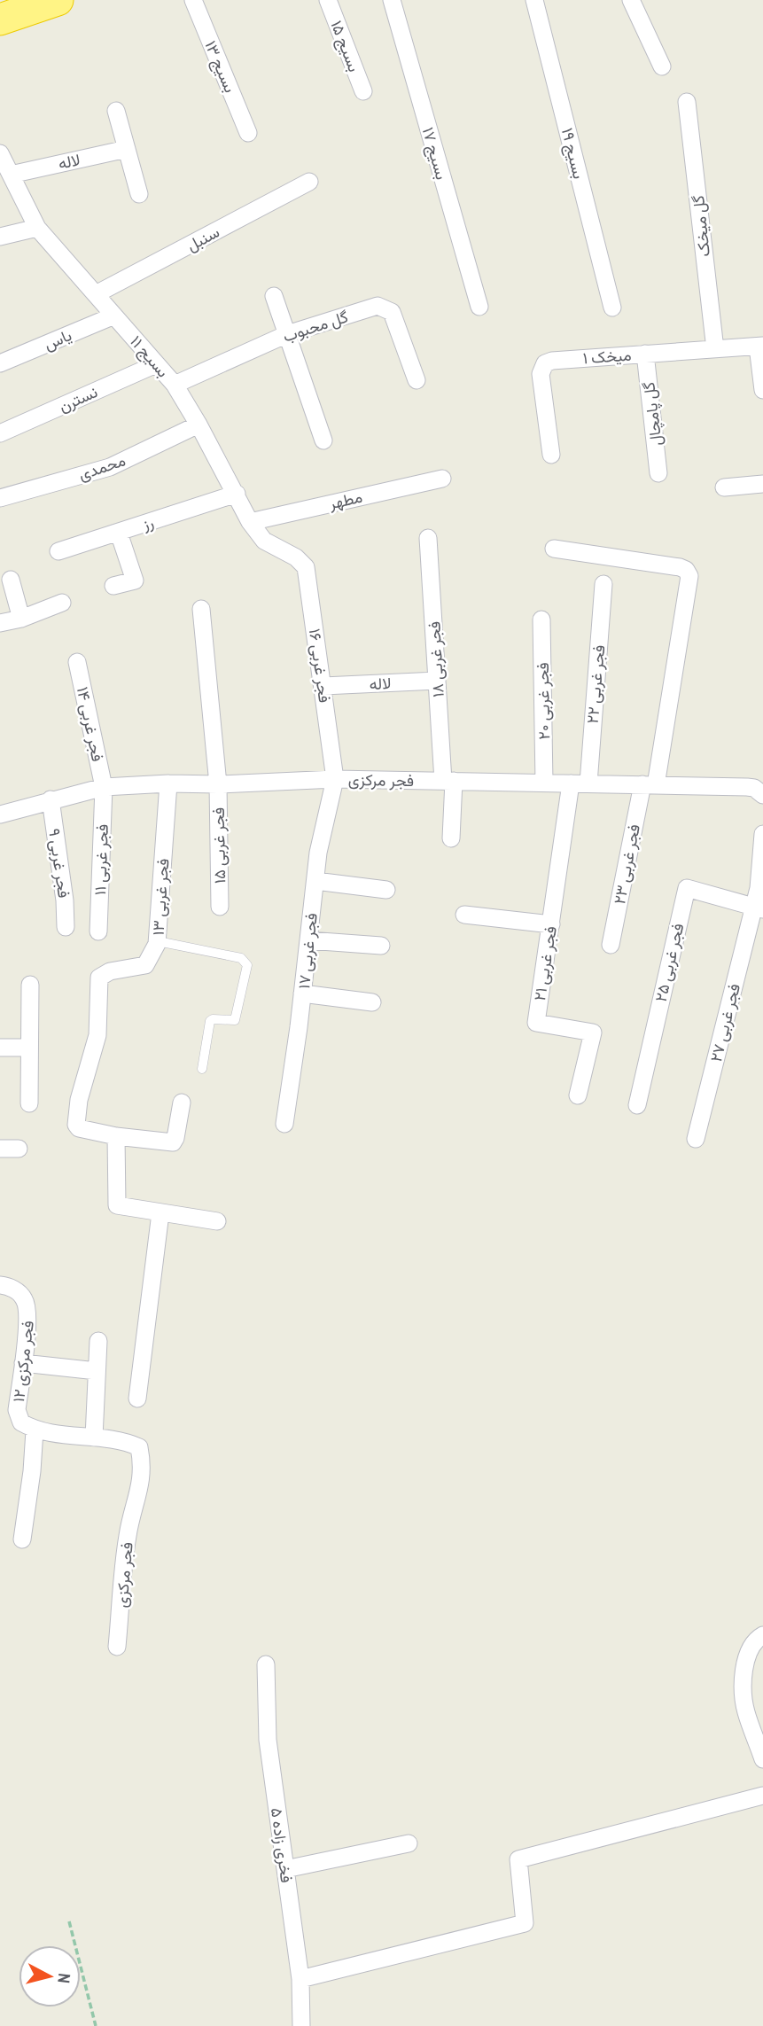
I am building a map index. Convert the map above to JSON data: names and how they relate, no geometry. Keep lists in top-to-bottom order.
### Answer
{
  "streets": {
    "street": [
      "بسیج ۱۵",
      "بسیج ۱۳",
      "بسیج ۱۷",
      "بسیج ۱۹",
      "لاله",
      "گل میخک",
      "سنبل",
      "گل محبوب",
      "یاس",
      "بسیج ۱۱",
      "میخک ۱",
      "نسترن",
      "گل پامچال",
      "محمدی",
      "مطهر",
      "رز",
      "فجر غربی ۱۸",
      "فجر غربی ۱۶",
      "فجر غربی ۲۲",
      "فجر غربی ۲۰",
      "فجر غربی ۱۴",
      "فجر مرکزی",
      "فجر غربی ۱۵",
      "فجر غربی ۱۱",
      "فجر غربی ۹",
      "فجر غربی ۲۳",
      "فجر غربی ۱۳",
      "فجر غربی ۱۷",
      "فجر غربی ۲۵",
      "فجر غربی ۲۱",
      "فجر غربی ۲۷",
      "فجر مرکزی ۱۲",
      "فخری زاده ۵"
    ]
  },
  "crossings": [
    ["لاله", "بسیج ۱۱"],
    ["لاله", "فجر غربی ۱۸"],
    ["لاله", "فجر غربی ۱۶"],
    ["گل میخک", "میخک ۱"],
    ["سنبل", "بسیج ۱۱"],
    ["گل محبوب", "بسیج ۱۱"],
    ["یاس", "بسیج ۱۱"],
    ["بسیج ۱۱", "نسترن"],
    ["بسیج ۱۱", "محمدی"],
    ["بسیج ۱۱", "مطهر"],
    ["بسیج ۱۱", "رز"],
    ["بسیج ۱۱", "فجر غربی ۱۶"],
    ["میخک ۱", "گل پامچال"],
    ["فجر غربی ۱۸", "فجر مرکزی"],
    ["فجر غربی ۱۶", "فجر مرکزی"],
    ["فجر غربی ۱۶", "فجر غربی ۱۷"],
    ["فجر غربی ۲۲", "فجر مرکزی"],
    ["فجر غربی ۲۲", "فجر غربی ۲۱"],
    ["فجر غربی ۲۰", "فجر مرکزی"],
    ["فجر غربی ۱۴", "فجر مرکزی"],
    ["فجر غربی ۱۴", "فجر غربی ۱۱"],
    ["فجر مرکزی", "فجر غربی ۱۵"],
    ["فجر مرکزی", "فجر غربی ۱۱"],
    ["فجر مرکزی", "فجر غربی ۹"],
    ["فجر مرکزی", "فجر غربی ۲۳"],
    ["فجر مرکزی", "فجر غربی ۱۳"],
    ["فجر مرکزی", "فجر غربی ۱۷"],
    ["فجر مرکزی", "فجر غربی ۲۱"],
    ["فجر غربی ۲۵", "فجر غربی ۲۷"]
  ],
  "north": "right"
}
